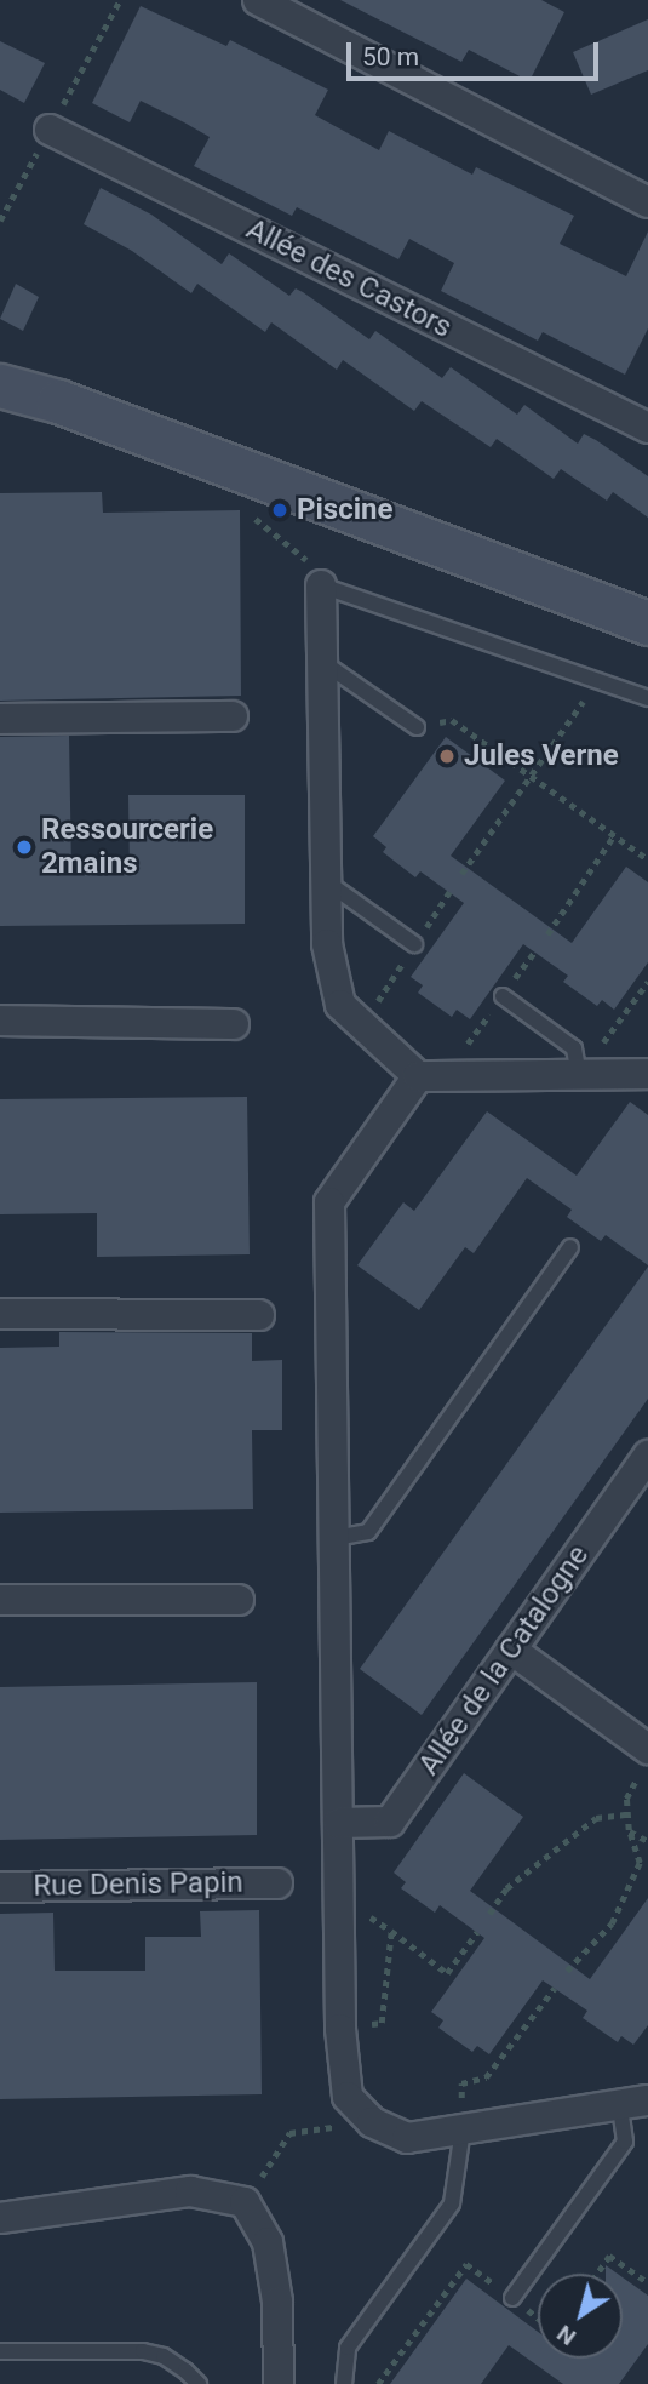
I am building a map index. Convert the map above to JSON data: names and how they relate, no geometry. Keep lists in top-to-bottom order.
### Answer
{
  "streets": {
    "street": ["Allée des Castors", "Allée de la Catalogne", "Rue Denis Papin"]
  },
  "places": ["Piscine", "Jules Verne", "Ressourcerie 2mains"],
  "scale_bar": "50 m",
  "north": "bottom left"
}
